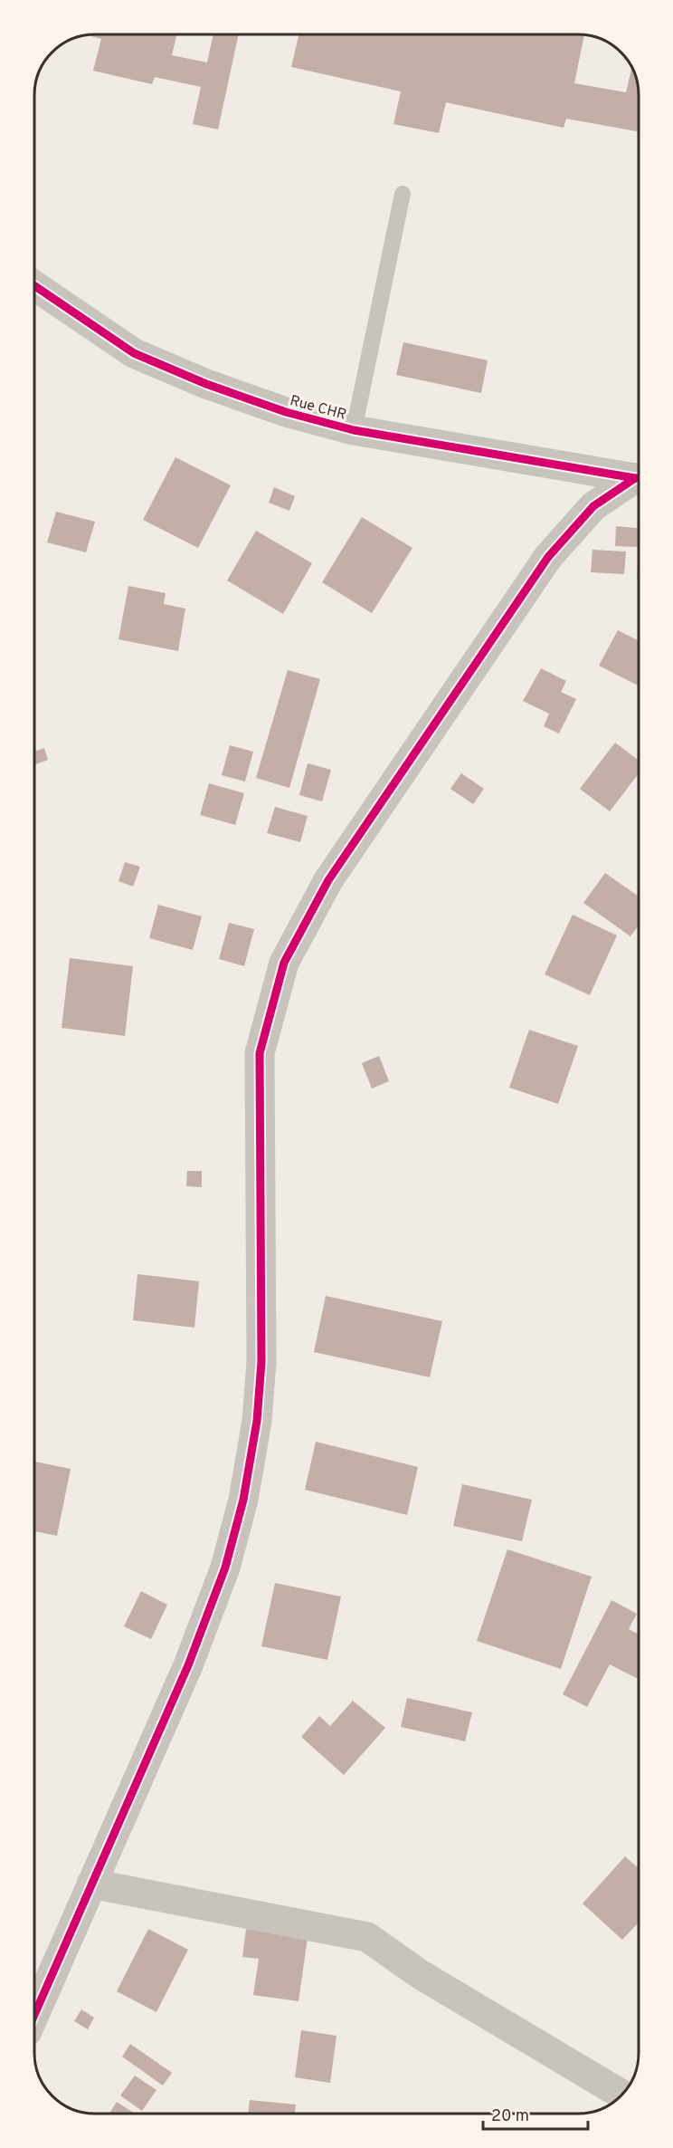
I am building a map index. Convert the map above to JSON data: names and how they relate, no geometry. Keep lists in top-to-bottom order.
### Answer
{
  "streets": {
    "street": ["Rue CHR"]
  },
  "scale_bar": "20 m"
}
